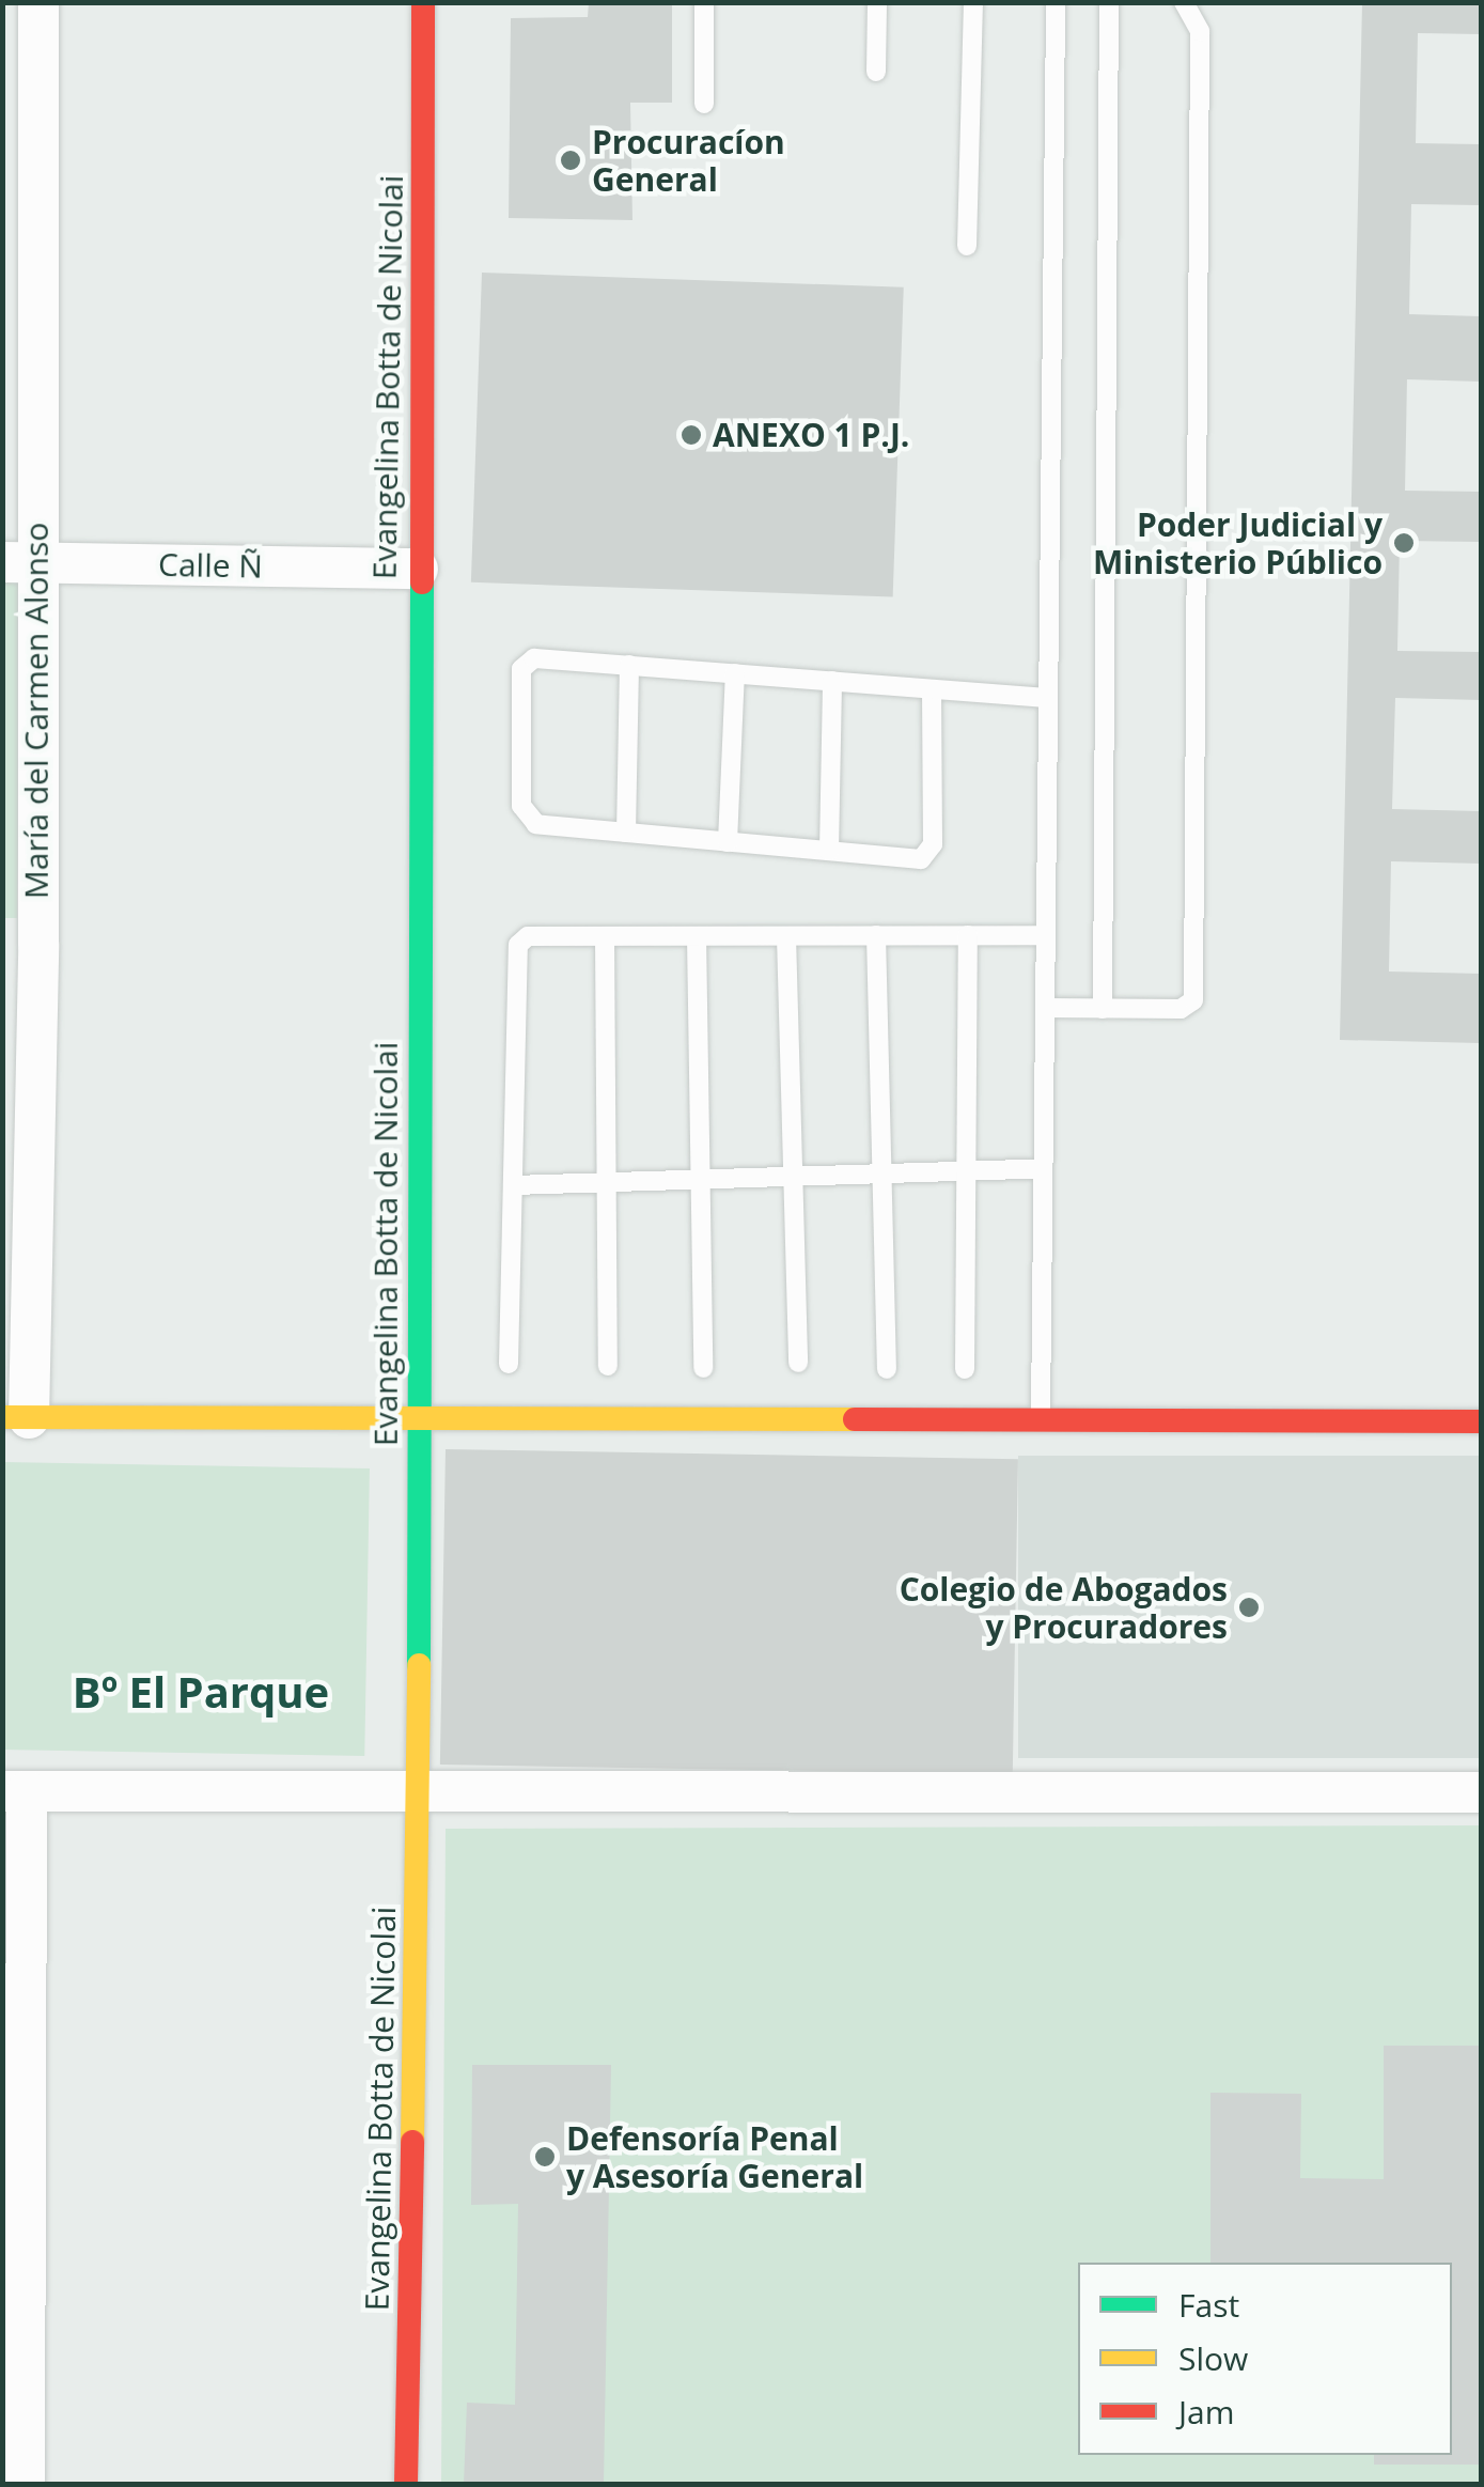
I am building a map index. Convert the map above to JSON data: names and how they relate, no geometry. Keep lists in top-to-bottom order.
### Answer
{
  "streets": {
    "street": ["Evangelina Botta de Nicolai", "Calle Ñ", "María del Carmen Alonso"]
  },
  "crossings": [
    ["Evangelina Botta de Nicolai", "Calle Ñ"],
    ["Calle Ñ", "María del Carmen Alonso"]
  ],
  "districts": ["Bº El Parque"],
  "places": [
    "Procuracíon General",
    "ANEXO 1 P.J.",
    "Poder Judicial y Ministerio Público",
    "Colegio de Abogados y Procuradores",
    "Defensoría Penal y Asesoría General"
  ],
  "legend": ["Fast", "Slow", "Jam"]
}
